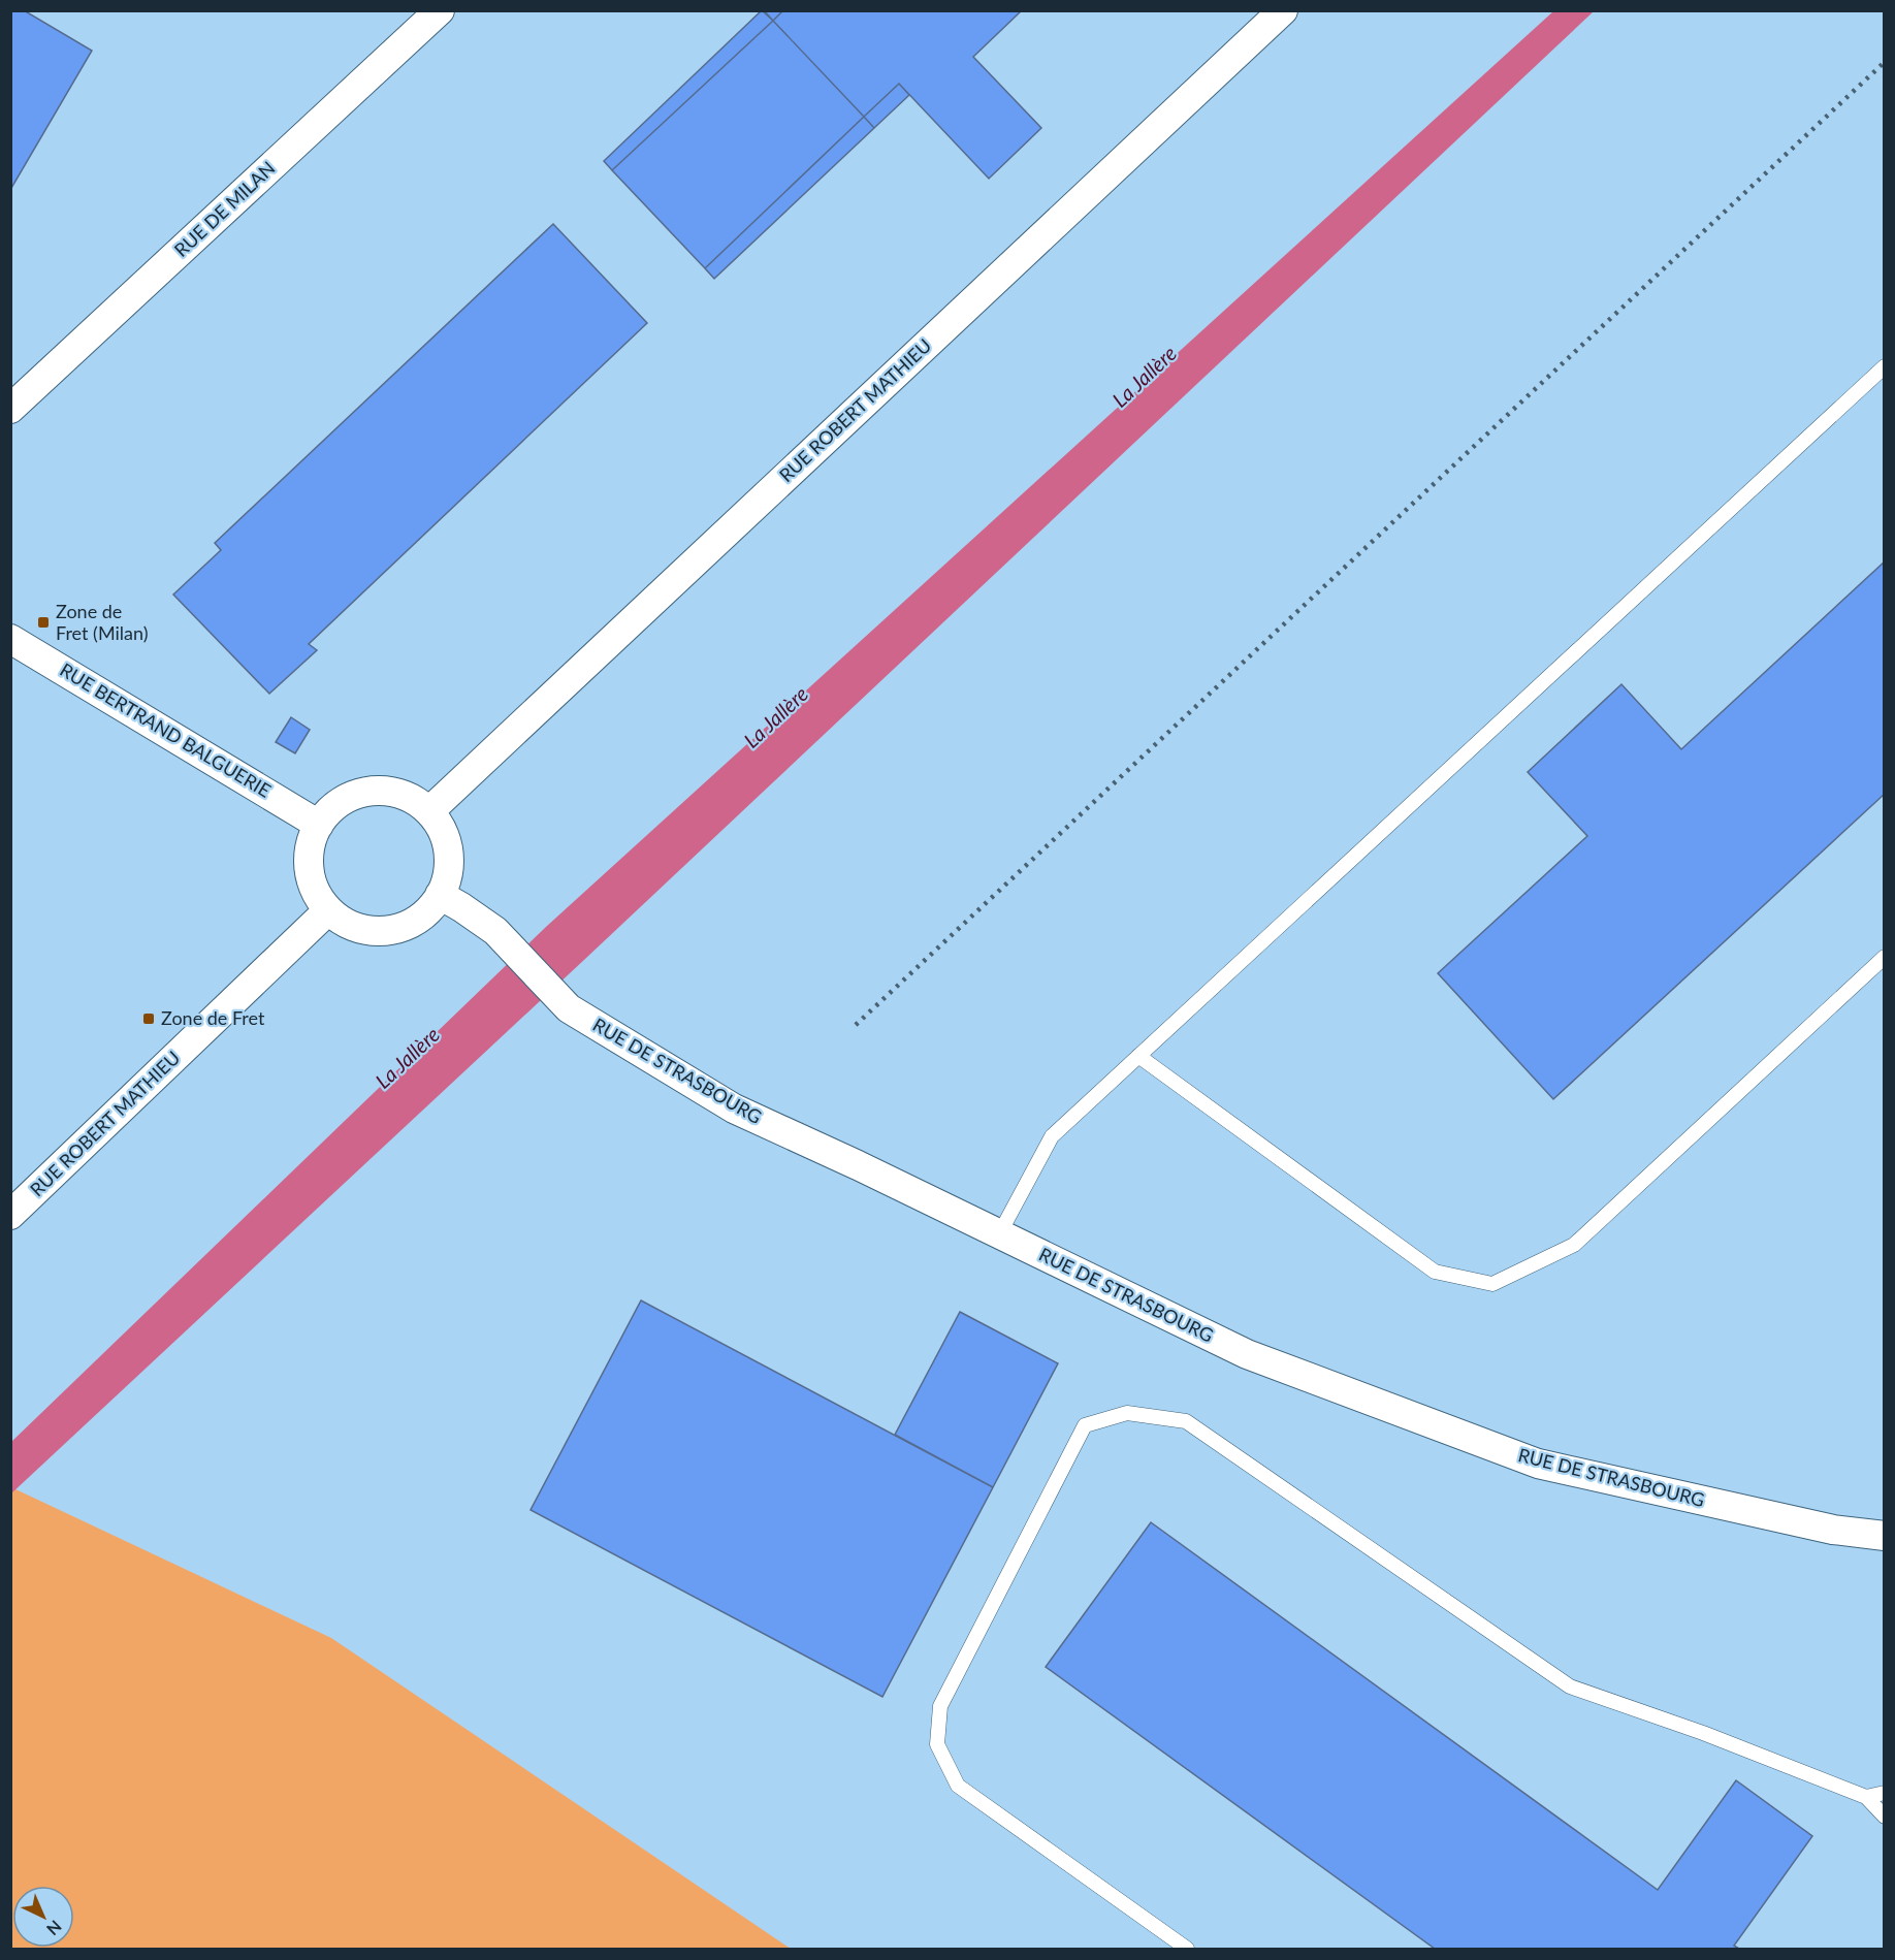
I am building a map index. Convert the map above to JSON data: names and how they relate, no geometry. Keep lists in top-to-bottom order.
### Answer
{
  "streets": {
    "street": [
      "RUE DE MILAN",
      "RUE ROBERT MATHIEU",
      "RUE BERTRAND BALGUERIE",
      "RUE DE STRASBOURG"
    ]
  },
  "crossings": [
    ["RUE ROBERT MATHIEU", "RUE BERTRAND BALGUERIE"],
    ["RUE ROBERT MATHIEU", "RUE DE STRASBOURG"],
    ["RUE BERTRAND BALGUERIE", "RUE DE STRASBOURG"]
  ],
  "water": ["La Jallère"],
  "places": {
    "transit": ["Zone de Fret (Milan)", "Zone de Fret"]
  },
  "north": "bottom right"
}
